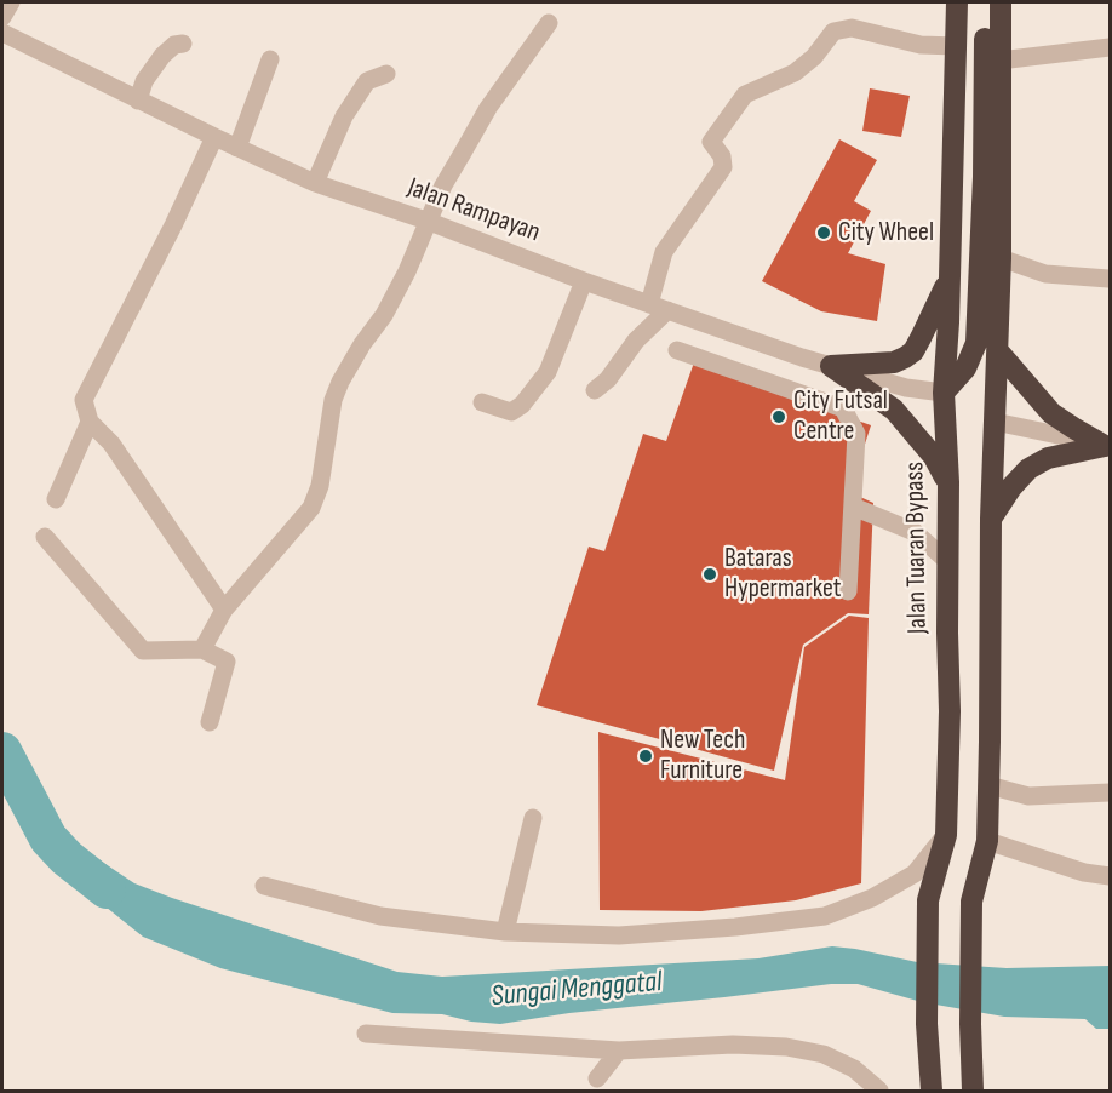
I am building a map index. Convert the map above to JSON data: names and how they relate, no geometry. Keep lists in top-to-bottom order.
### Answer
{
  "streets": {
    "highway": ["Jalan Tuaran Bypass"],
    "street": ["Jalan Rampayan"]
  },
  "crossings": [
    ["Jalan Rampayan", "Jalan Tuaran Bypass"]
  ],
  "water": ["Sungai Menggatal"],
  "places": [
    "City Wheel",
    "City Futsal Centre",
    "Bataras Hypermarket",
    "New Tech Furniture"
  ]
}
